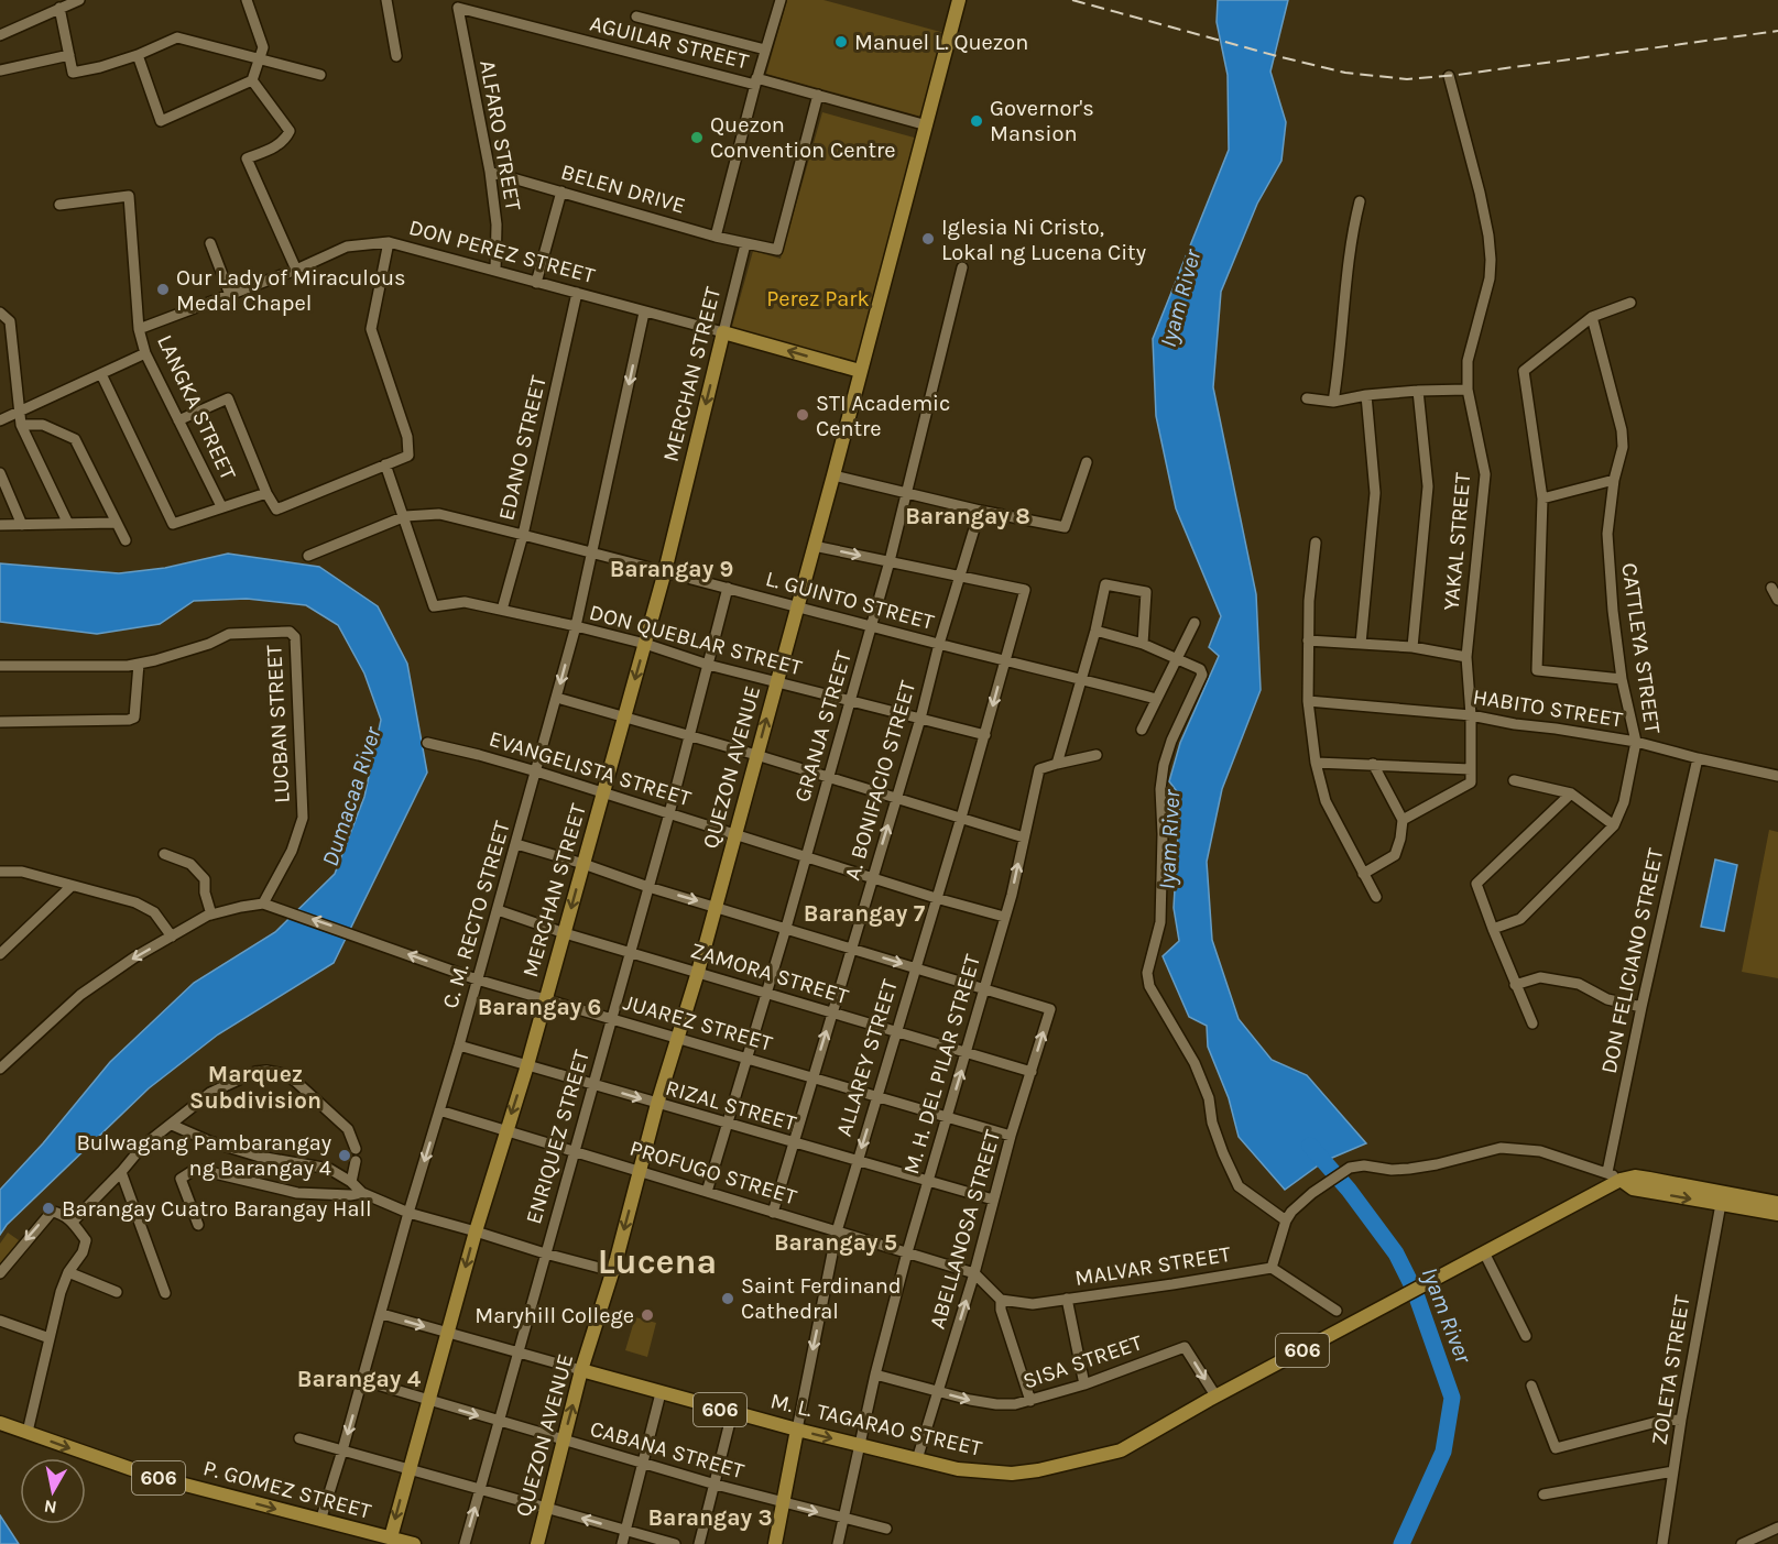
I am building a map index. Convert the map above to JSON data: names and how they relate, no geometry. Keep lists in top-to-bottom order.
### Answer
{
  "streets": {
    "main road": [
      "DON PEREZ STREET",
      "MERCHAN STREET",
      "QUEZON AVENUE",
      "ALLAREY STREET",
      "606",
      "M. L. TAGARAO STREET",
      "P. GOMEZ STREET"
    ],
    "street": [
      "AGUILAR STREET",
      "ALFARO STREET",
      "BELEN DRIVE",
      "LANGKA STREET",
      "EDANO STREET",
      "YAKAL STREET",
      "L. GUINTO STREET",
      "DON QUEBLAR STREET",
      "CATTLEYA STREET",
      "HABITO STREET",
      "LUCBAN STREET",
      "GRANJA STREET",
      "EVANGELISTA STREET",
      "A. BONIFACIO STREET",
      "C. M. RECTO STREET",
      "DON FELICIANO STREET",
      "ZAMORA STREET",
      "JUAREZ STREET",
      "M. H. DEL PILAR STREET",
      "RIZAL STREET",
      "ENRIQUEZ STREET",
      "PROFUGO STREET",
      "ABELLANOSA STREET",
      "MALVAR STREET",
      "SISA STREET",
      "ZOLETA STREET",
      "CABANA STREET"
    ]
  },
  "crossings": [
    ["AGUILAR STREET", "ALFARO STREET"],
    ["AGUILAR STREET", "BELEN DRIVE"],
    ["AGUILAR STREET", "QUEZON AVENUE"],
    ["ALFARO STREET", "BELEN DRIVE"],
    ["ALFARO STREET", "DON PEREZ STREET"],
    ["BELEN DRIVE", "MERCHAN STREET"],
    ["DON PEREZ STREET", "MERCHAN STREET"],
    ["DON PEREZ STREET", "LANGKA STREET"],
    ["DON PEREZ STREET", "EDANO STREET"],
    ["DON PEREZ STREET", "QUEZON AVENUE"],
    ["DON PEREZ STREET", "C. M. RECTO STREET"],
    ["MERCHAN STREET", "L. GUINTO STREET"],
    ["MERCHAN STREET", "DON QUEBLAR STREET"],
    ["MERCHAN STREET", "EVANGELISTA STREET"],
    ["MERCHAN STREET", "ZAMORA STREET"],
    ["MERCHAN STREET", "JUAREZ STREET"],
    ["MERCHAN STREET", "RIZAL STREET"],
    ["MERCHAN STREET", "PROFUGO STREET"],
    ["MERCHAN STREET", "M. L. TAGARAO STREET"],
    ["MERCHAN STREET", "CABANA STREET"],
    ["MERCHAN STREET", "P. GOMEZ STREET"],
    ["EDANO STREET", "L. GUINTO STREET"],
    ["EDANO STREET", "DON QUEBLAR STREET"],
    ["YAKAL STREET", "HABITO STREET"],
    ["L. GUINTO STREET", "DON QUEBLAR STREET"],
    ["L. GUINTO STREET", "GRANJA STREET"],
    ["L. GUINTO STREET", "QUEZON AVENUE"],
    ["L. GUINTO STREET", "A. BONIFACIO STREET"],
    ["L. GUINTO STREET", "C. M. RECTO STREET"],
    ["L. GUINTO STREET", "ALLAREY STREET"],
    ["L. GUINTO STREET", "ENRIQUEZ STREET"],
    ["DON QUEBLAR STREET", "GRANJA STREET"],
    ["DON QUEBLAR STREET", "QUEZON AVENUE"],
    ["DON QUEBLAR STREET", "A. BONIFACIO STREET"],
    ["DON QUEBLAR STREET", "C. M. RECTO STREET"],
    ["DON QUEBLAR STREET", "ALLAREY STREET"],
    ["DON QUEBLAR STREET", "ENRIQUEZ STREET"],
    ["CATTLEYA STREET", "HABITO STREET"],
    ["HABITO STREET", "DON FELICIANO STREET"],
    ["LUCBAN STREET", "JUAREZ STREET"],
    ["GRANJA STREET", "EVANGELISTA STREET"],
    ["GRANJA STREET", "ZAMORA STREET"],
    ["GRANJA STREET", "JUAREZ STREET"],
    ["GRANJA STREET", "RIZAL STREET"],
    ["GRANJA STREET", "PROFUGO STREET"],
    ["QUEZON AVENUE", "EVANGELISTA STREET"],
    ["QUEZON AVENUE", "ZAMORA STREET"],
    ["QUEZON AVENUE", "JUAREZ STREET"],
    ["QUEZON AVENUE", "RIZAL STREET"],
    ["QUEZON AVENUE", "PROFUGO STREET"],
    ["QUEZON AVENUE", "M. L. TAGARAO STREET"],
    ["QUEZON AVENUE", "CABANA STREET"],
    ["EVANGELISTA STREET", "A. BONIFACIO STREET"],
    ["EVANGELISTA STREET", "C. M. RECTO STREET"],
    ["EVANGELISTA STREET", "ALLAREY STREET"],
    ["EVANGELISTA STREET", "M. H. DEL PILAR STREET"],
    ["EVANGELISTA STREET", "ENRIQUEZ STREET"],
    ["A. BONIFACIO STREET", "ZAMORA STREET"],
    ["A. BONIFACIO STREET", "JUAREZ STREET"],
    ["A. BONIFACIO STREET", "ALLAREY STREET"],
    ["A. BONIFACIO STREET", "RIZAL STREET"],
    ["A. BONIFACIO STREET", "PROFUGO STREET"],
    ["C. M. RECTO STREET", "ZAMORA STREET"],
    ["C. M. RECTO STREET", "JUAREZ STREET"],
    ["C. M. RECTO STREET", "RIZAL STREET"],
    ["C. M. RECTO STREET", "PROFUGO STREET"],
    ["C. M. RECTO STREET", "M. L. TAGARAO STREET"],
    ["C. M. RECTO STREET", "CABANA STREET"],
    ["C. M. RECTO STREET", "P. GOMEZ STREET"],
    ["ZAMORA STREET", "ALLAREY STREET"],
    ["ZAMORA STREET", "M. H. DEL PILAR STREET"],
    ["ZAMORA STREET", "ENRIQUEZ STREET"],
    ["ZAMORA STREET", "ABELLANOSA STREET"],
    ["JUAREZ STREET", "ALLAREY STREET"],
    ["JUAREZ STREET", "M. H. DEL PILAR STREET"],
    ["JUAREZ STREET", "ENRIQUEZ STREET"],
    ["JUAREZ STREET", "ABELLANOSA STREET"],
    ["ALLAREY STREET", "RIZAL STREET"],
    ["ALLAREY STREET", "PROFUGO STREET"],
    ["ALLAREY STREET", "M. L. TAGARAO STREET"],
    ["ALLAREY STREET", "CABANA STREET"],
    ["M. H. DEL PILAR STREET", "RIZAL STREET"],
    ["M. H. DEL PILAR STREET", "PROFUGO STREET"],
    ["M. H. DEL PILAR STREET", "ABELLANOSA STREET"],
    ["M. H. DEL PILAR STREET", "SISA STREET"],
    ["M. H. DEL PILAR STREET", "M. L. TAGARAO STREET"],
    ["M. H. DEL PILAR STREET", "CABANA STREET"],
    ["RIZAL STREET", "ENRIQUEZ STREET"],
    ["RIZAL STREET", "ABELLANOSA STREET"],
    ["ENRIQUEZ STREET", "PROFUGO STREET"],
    ["ENRIQUEZ STREET", "M. L. TAGARAO STREET"],
    ["ENRIQUEZ STREET", "CABANA STREET"],
    ["PROFUGO STREET", "ABELLANOSA STREET"],
    ["ABELLANOSA STREET", "SISA STREET"],
    ["ABELLANOSA STREET", "M. L. TAGARAO STREET"],
    ["SISA STREET", "M. L. TAGARAO STREET"]
  ],
  "one_way": [
    "MERCHAN STREET",
    "C. M. RECTO STREET",
    "SISA STREET",
    "P. GOMEZ STREET"
  ],
  "districts": [
    "Barangay 8",
    "Barangay 9",
    "Barangay 7",
    "Barangay 6",
    "Marquez Subdivision",
    "Barangay 5",
    "Lucena",
    "Barangay 4",
    "Barangay 3"
  ],
  "water": ["Iyam River", "Dumacaa River"],
  "parks": ["Perez Park"],
  "places": [
    "Manuel L. Quezon",
    "Governor's Mansion",
    "Quezon Convention Centre",
    "Iglesia Ni Cristo, Lokal ng Lucena City",
    "Our Lady of Miraculous Medal Chapel",
    "STI Academic Centre",
    "Bulwagang Pambarangay ng Barangay 4",
    "Barangay Cuatro Barangay Hall",
    "Saint Ferdinand Cathedral",
    "Maryhill College"
  ],
  "north": "bottom"
}
